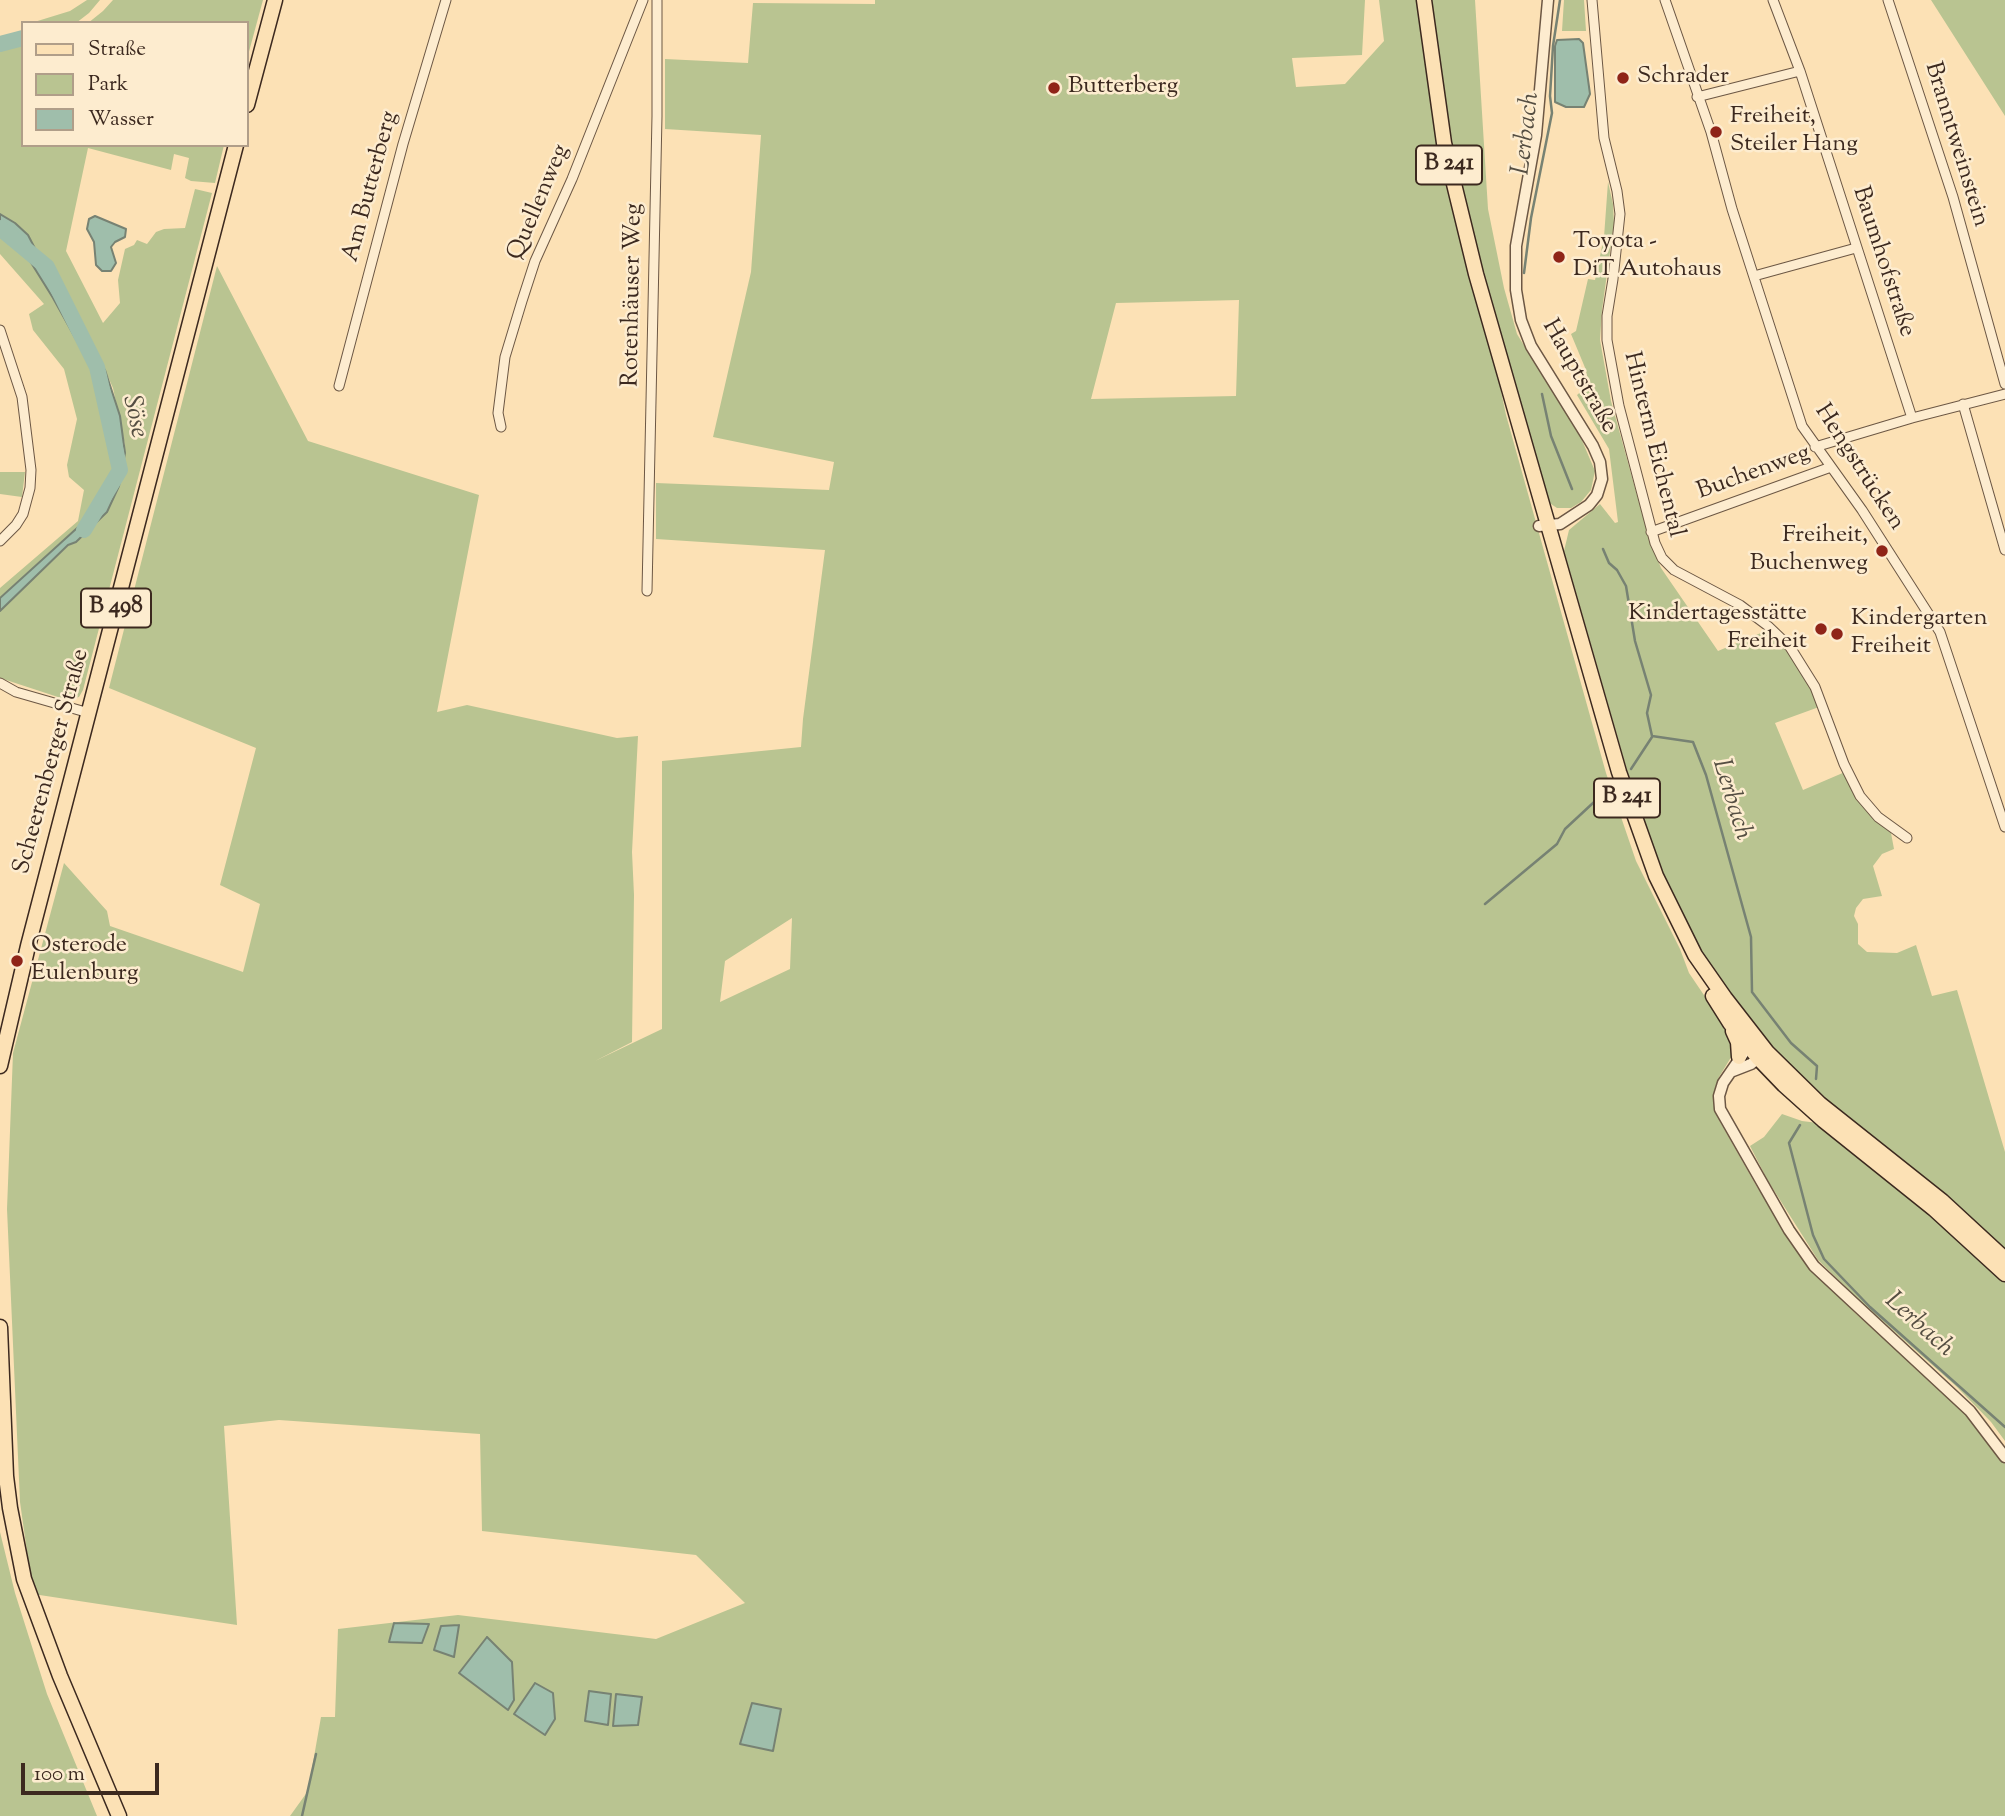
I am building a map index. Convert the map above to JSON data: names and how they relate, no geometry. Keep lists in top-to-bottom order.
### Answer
{
  "streets": {
    "main road": ["B 241", "B 498", "Scheerenberger Straße"],
    "street": [
      "Branntweinstein",
      "Am Butterberg",
      "Quellenweg",
      "Baumhofstraße",
      "Rotenhäuser Weg",
      "Hauptstraße",
      "Hinterm Eichental",
      "Hengstrücken",
      "Buchenweg"
    ]
  },
  "crossings": [
    ["B 241", "Hauptstraße"],
    ["Hinterm Eichental", "Buchenweg"],
    ["Hengstrücken", "Buchenweg"]
  ],
  "water": ["Lerbach", "Söse"],
  "places": [
    "Schrader",
    "Butterberg",
    "Freiheit, Steiler Hang",
    "Toyota - DiT Autohaus",
    "Freiheit, Buchenweg",
    "Kindertagesstätte Freiheit",
    "Kindergarten Freiheit",
    "Osterode Eulenburg"
  ],
  "legend": ["Straße", "Park", "Wasser"],
  "scale_bar": "100 m"
}
